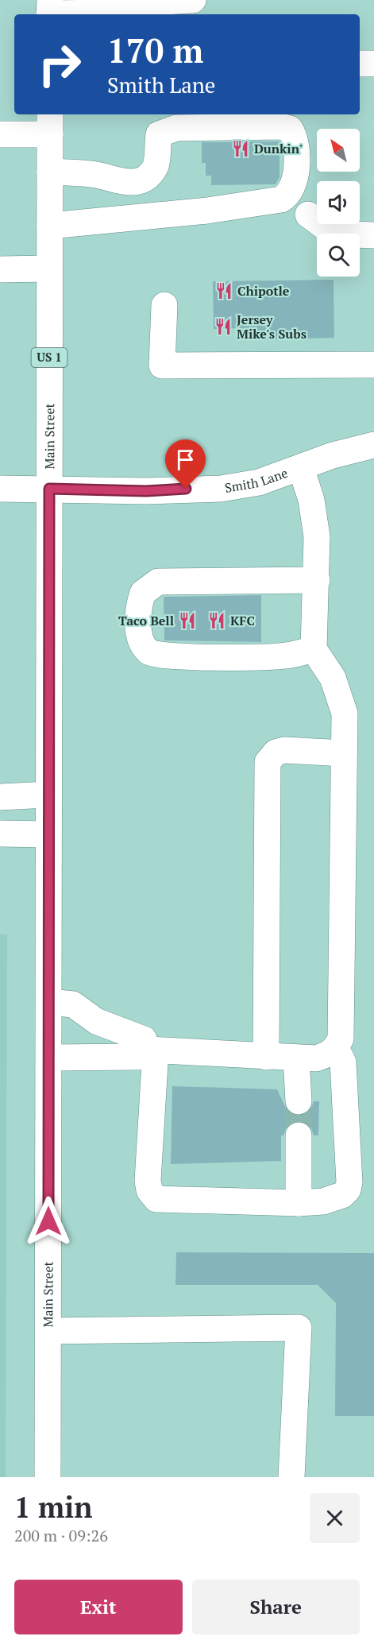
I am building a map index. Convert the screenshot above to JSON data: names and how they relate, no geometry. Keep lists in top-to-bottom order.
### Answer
{
  "streets": {
    "main road": ["US 1", "Main Street", "Smith Lane"]
  },
  "crossings": [
    ["Main Street", "Smith Lane"]
  ],
  "places": {
    "restaurant": [
      "Dunkin'",
      "Chipotle",
      "Jersey Mike's Subs",
      "Taco Bell",
      "KFC"
    ]
  },
  "north": "top left",
  "page": {
    "turn": ["170 m", "Smith Lane"],
    "heading": ["1 min", "200 m · 09:26"],
    "buttons": ["Exit", "Share"]
  }
}
